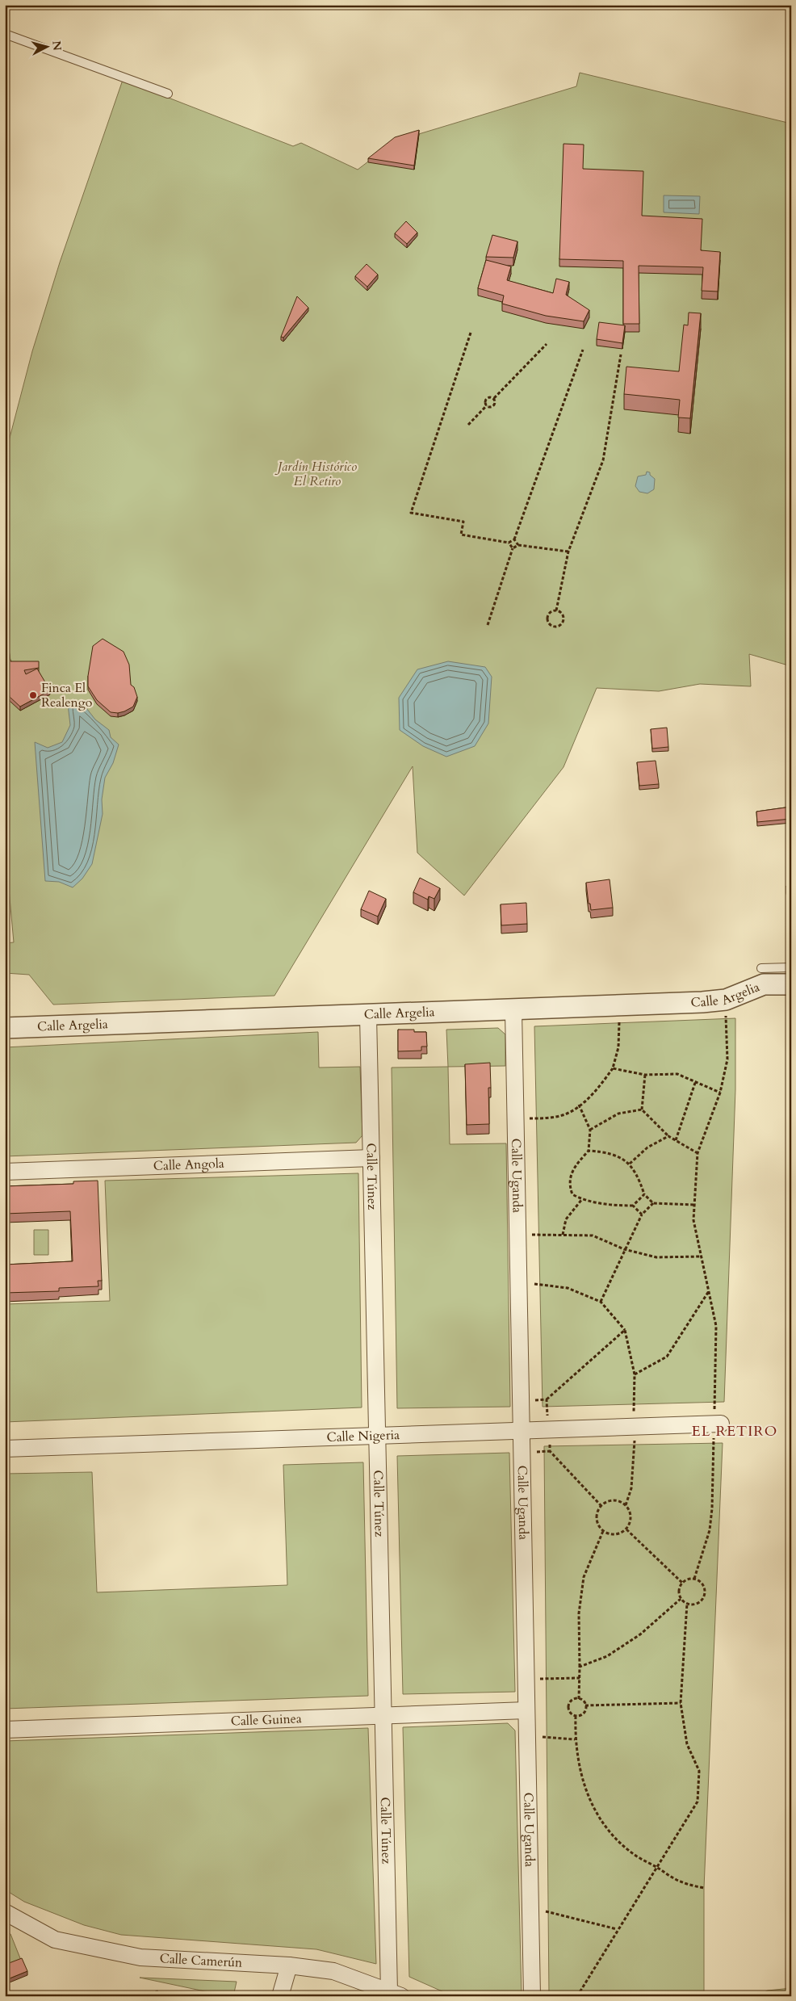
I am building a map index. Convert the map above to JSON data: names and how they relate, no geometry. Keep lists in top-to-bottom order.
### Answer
{
  "streets": {
    "street": [
      "Calle Argelia",
      "Calle Angola",
      "Calle Uganda",
      "Calle Túnez",
      "Calle Nigeria",
      "Calle Guinea",
      "Calle Camerún"
    ]
  },
  "crossings": [
    ["Calle Argelia", "Calle Uganda"],
    ["Calle Argelia", "Calle Túnez"],
    ["Calle Angola", "Calle Túnez"],
    ["Calle Uganda", "Calle Nigeria"],
    ["Calle Uganda", "Calle Guinea"],
    ["Calle Túnez", "Calle Nigeria"],
    ["Calle Túnez", "Calle Guinea"],
    ["Calle Túnez", "Calle Camerún"]
  ],
  "districts": ["EL RETIRO"],
  "parks": ["Jardín Histórico El Retiro"],
  "places": ["Finca El Realengo"],
  "north": "right"
}
